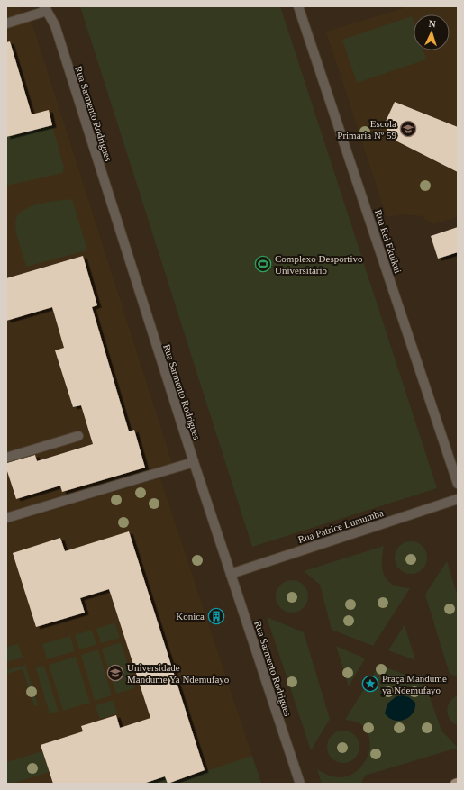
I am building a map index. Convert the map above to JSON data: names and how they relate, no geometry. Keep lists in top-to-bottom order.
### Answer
{
  "streets": {
    "street": ["Rua Sarmento Rodrigues", "Rua Rei Ekuikui", "Rua Patrice Lumumba"]
  },
  "crossings": [
    ["Rua Sarmento Rodrigues", "Rua Patrice Lumumba"]
  ],
  "places": {
    "school or university": ["Escola Primaria Nº 59", "Universidade Mandume Ya Ndemufayo"],
    "sports": ["Complexo Desportivo Universitário"],
    "building": ["Konica"],
    "place": ["Praça Mandume ya Ndemufayo"]
  },
  "north": "top"
}
